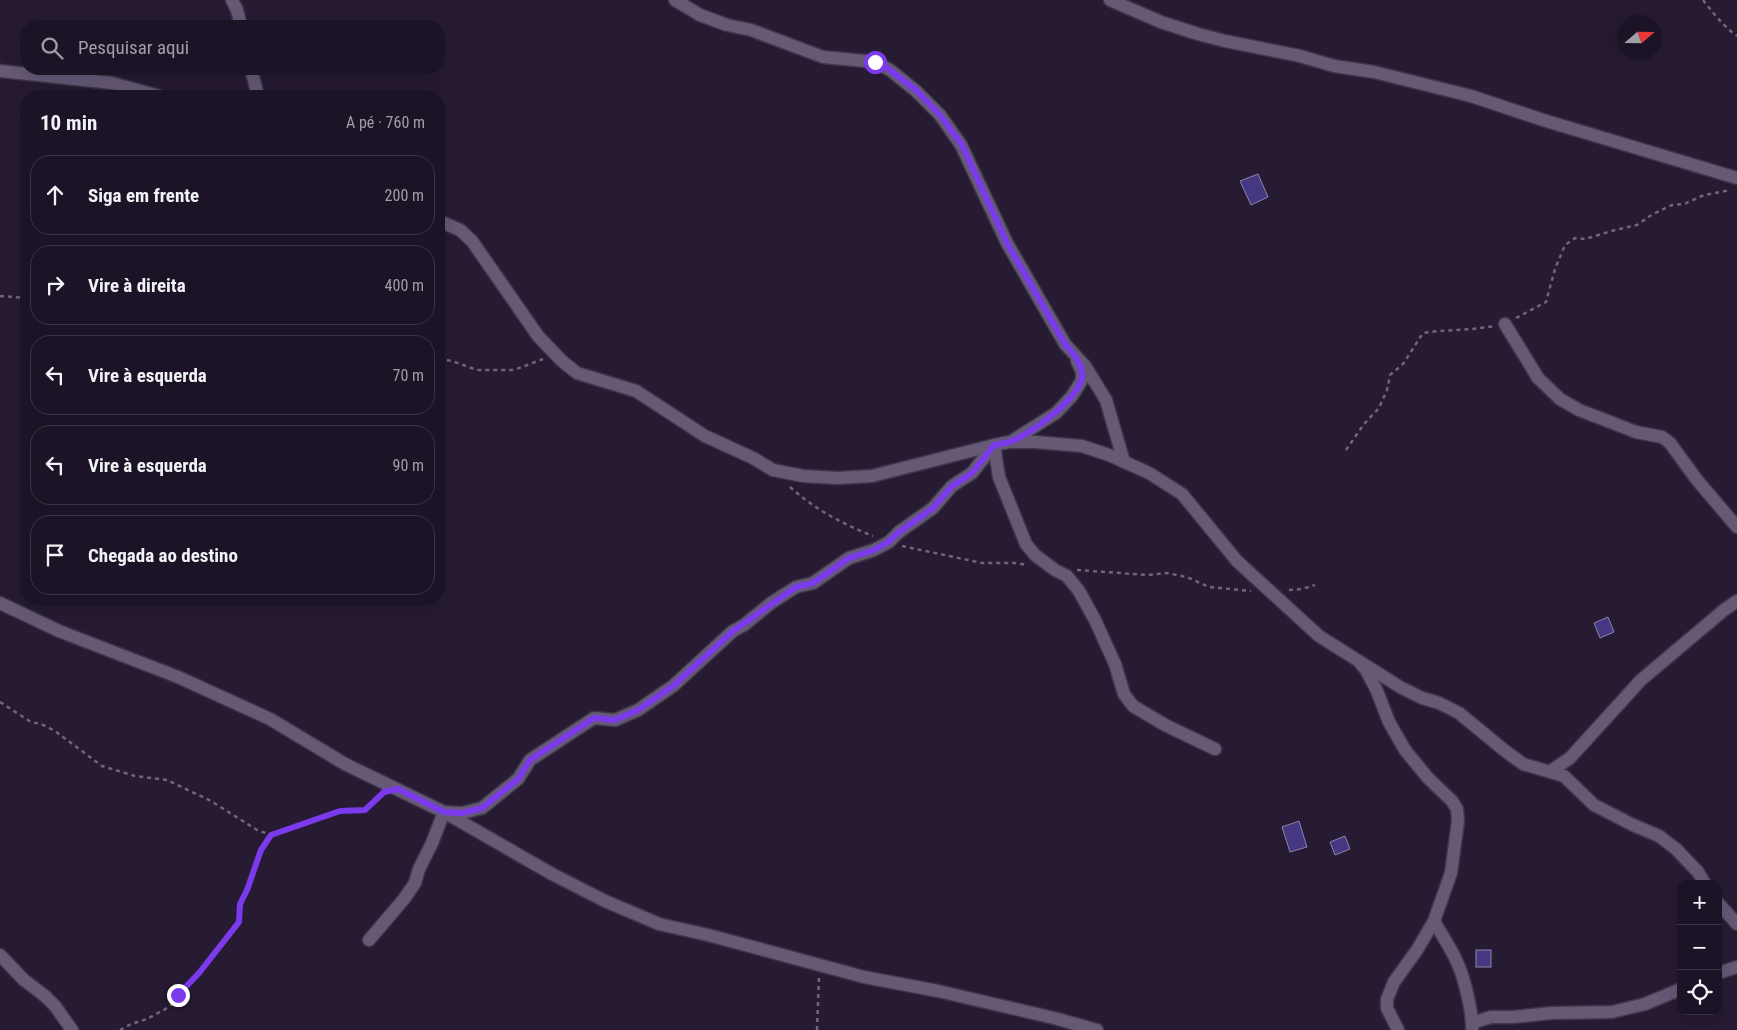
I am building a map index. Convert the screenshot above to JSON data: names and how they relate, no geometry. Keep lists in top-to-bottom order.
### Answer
{
  "north": "right",
  "page": {
    "search": "Pesquisar aqui",
    "heading": ["10 min", "A pé · 760 m"],
    "list": [
      ["Siga em frente", "200 m"],
      ["Vire à direita", "400 m"],
      ["Vire à esquerda", "70 m"],
      ["Vire à esquerda", "90 m"],
      "Chegada ao destino"
    ],
    "map_buttons": ["+", "−"]
  }
}
